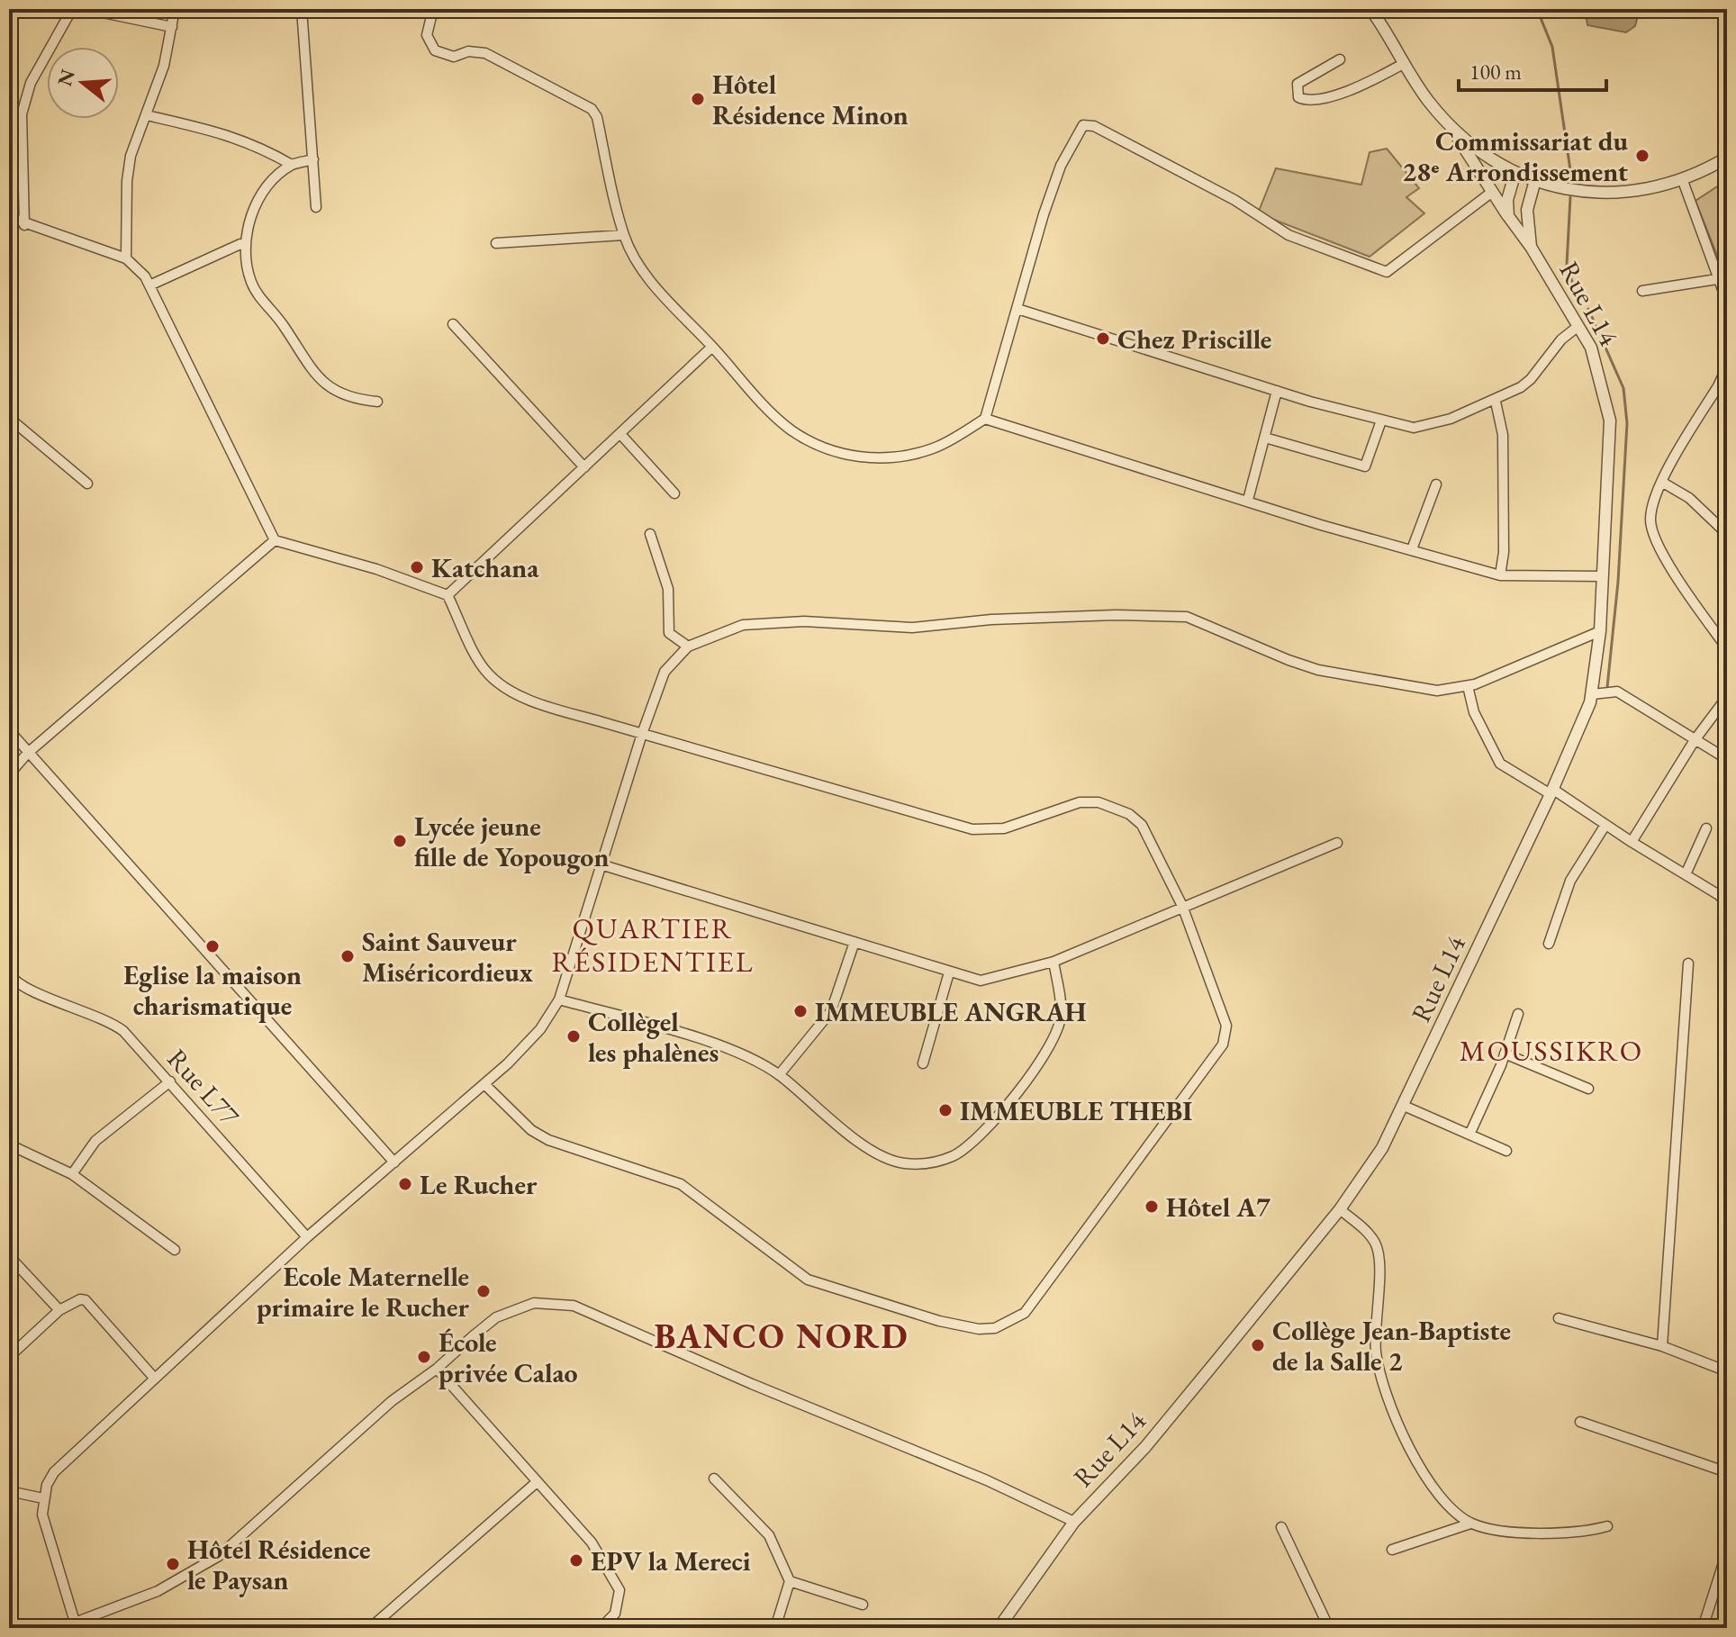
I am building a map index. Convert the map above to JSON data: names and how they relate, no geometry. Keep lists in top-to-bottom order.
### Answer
{
  "streets": {
    "street": ["Rue L14", "Rue L77"]
  },
  "districts": ["QUARTIER RÉSIDENTIEL", "MOUSSIKRO", "BANCO NORD"],
  "places": [
    "Hôtel Résidence Minon",
    "Commissariat du 28ᵉ Arrondissement",
    "Chez Priscille",
    "Katchana",
    "Lycée jeune fille de Yopougon",
    "Eglise la maison charismatique",
    "Saint Sauveur Miséricordieux",
    "IMMEUBLE ANGRAH",
    "Collègel les phalènes",
    "IMMEUBLE THEBI",
    "Le Rucher",
    "Hôtel A7",
    "Ecole Maternelle primaire le Rucher",
    "Collège Jean-Baptiste de la Salle 2",
    "École privée Calao",
    "EPV la Mereci",
    "Hôtel Résidence le Paysan"
  ],
  "scale_bar": "100 m",
  "north": "left"
}
